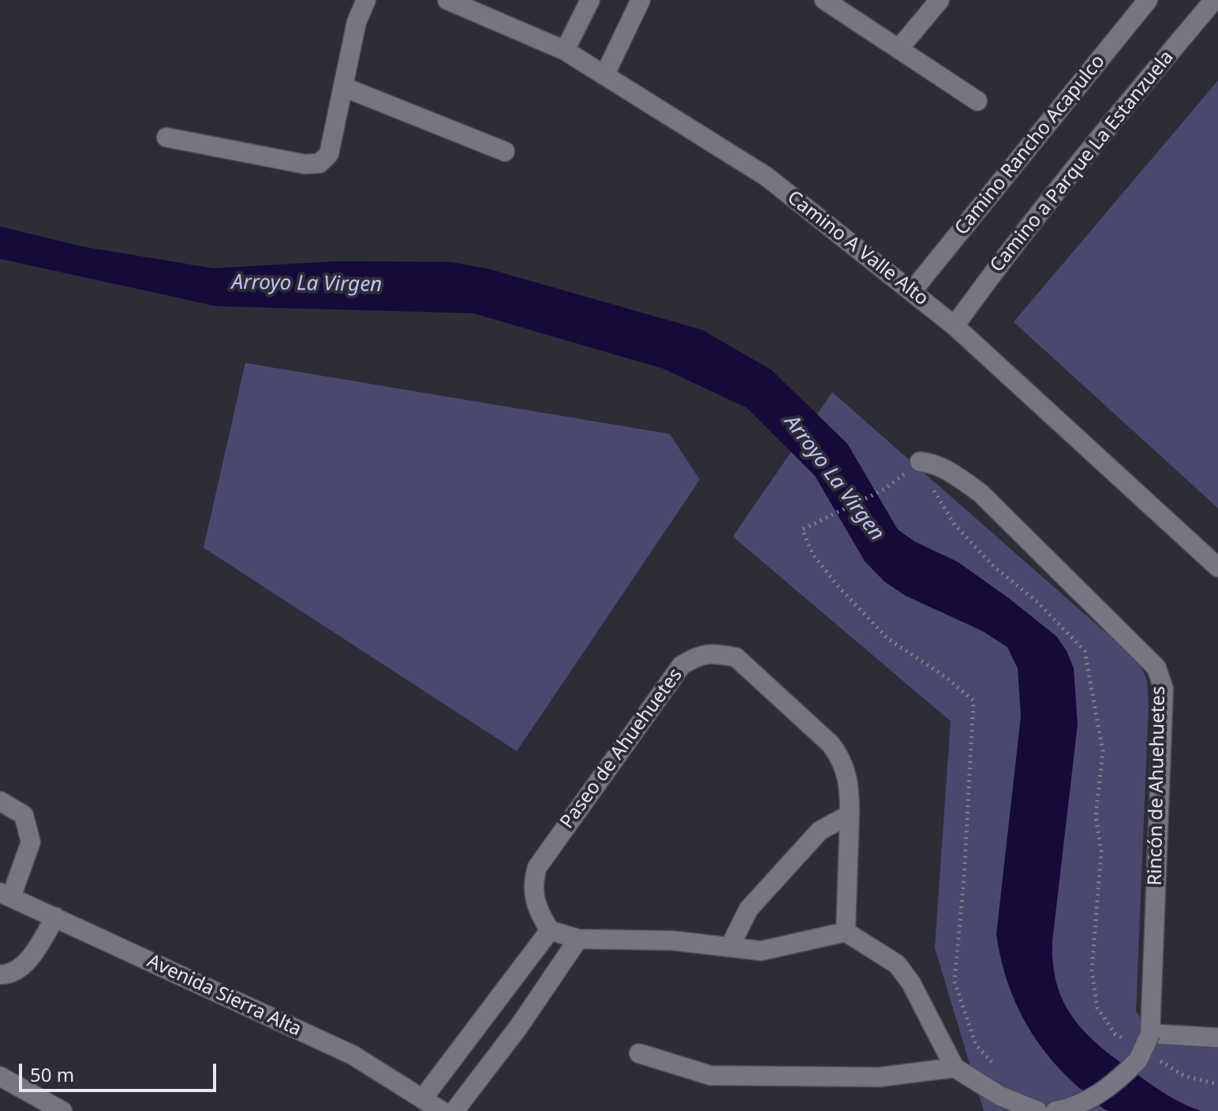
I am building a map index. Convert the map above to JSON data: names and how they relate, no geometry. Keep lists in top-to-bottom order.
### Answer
{
  "streets": {
    "street": [
      "Camino Rancho Acapulco",
      "Camino a Parque La Estanzuela",
      "Camino A Valle Alto",
      "Paseo de Ahuehuetes",
      "Rincón de Ahuehuetes",
      "Avenida Sierra Alta"
    ]
  },
  "crossings": [
    ["Camino Rancho Acapulco", "Camino A Valle Alto"],
    ["Camino a Parque La Estanzuela", "Camino A Valle Alto"]
  ],
  "water": ["Arroyo La Virgen"],
  "scale_bar": "50 m"
}
